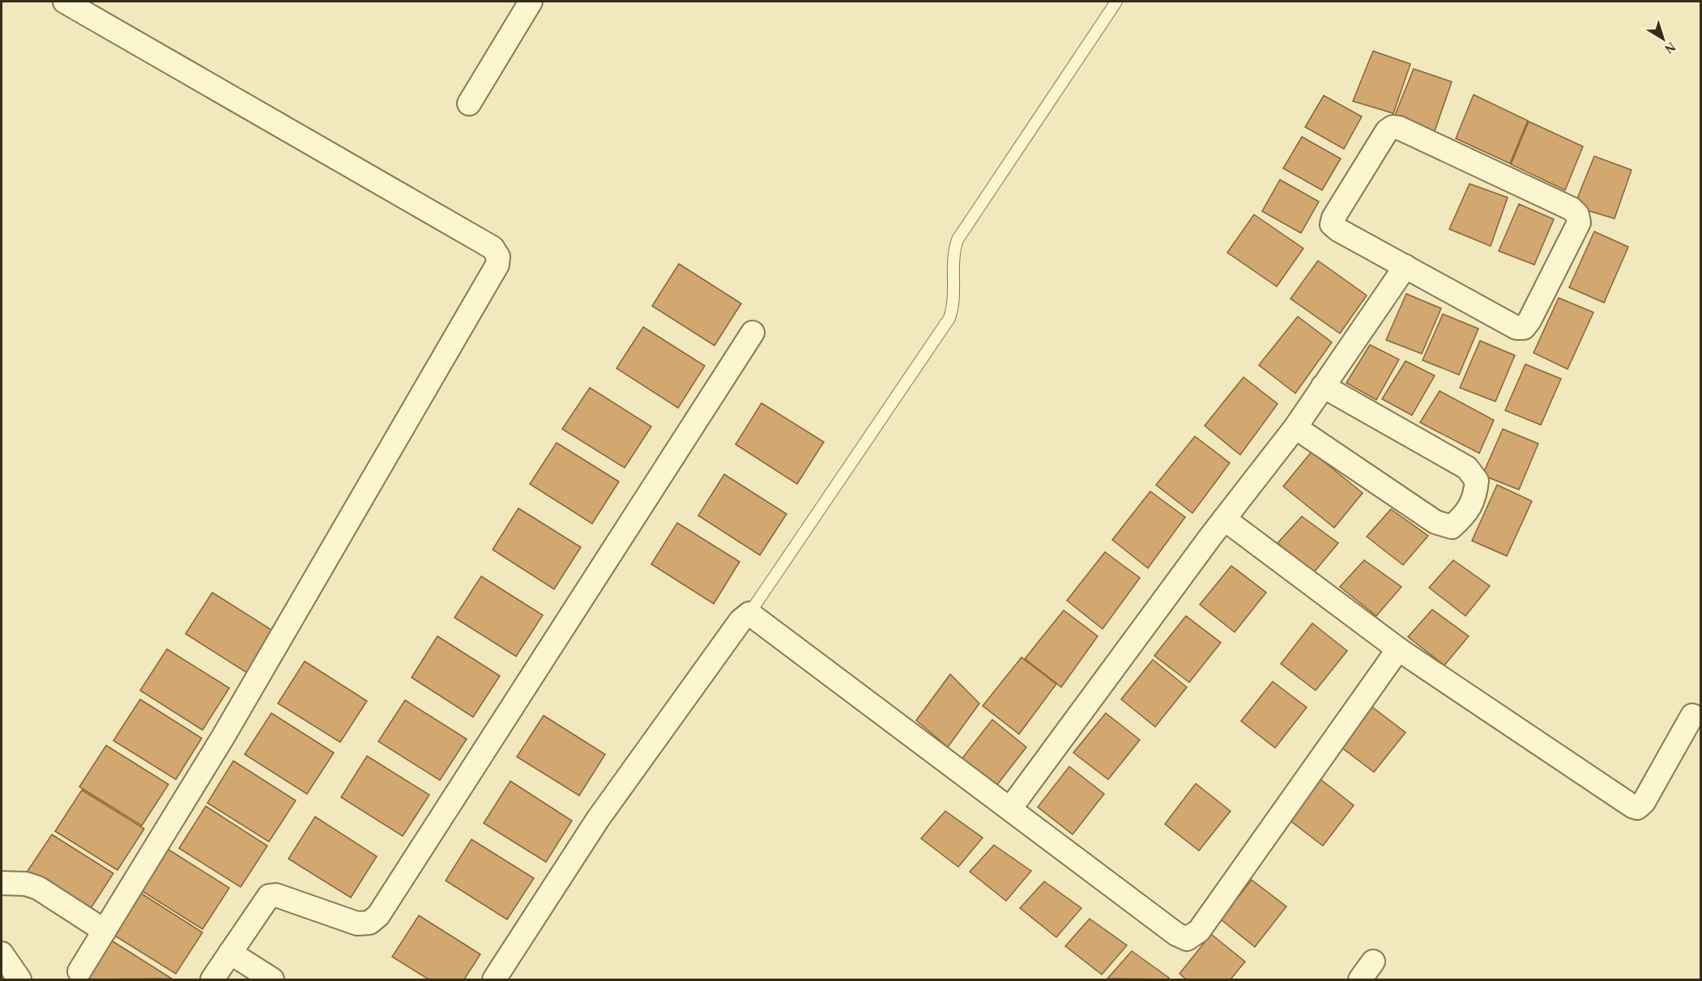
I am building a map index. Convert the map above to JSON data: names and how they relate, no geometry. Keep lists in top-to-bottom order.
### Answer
{
  "north": "bottom right"
}
